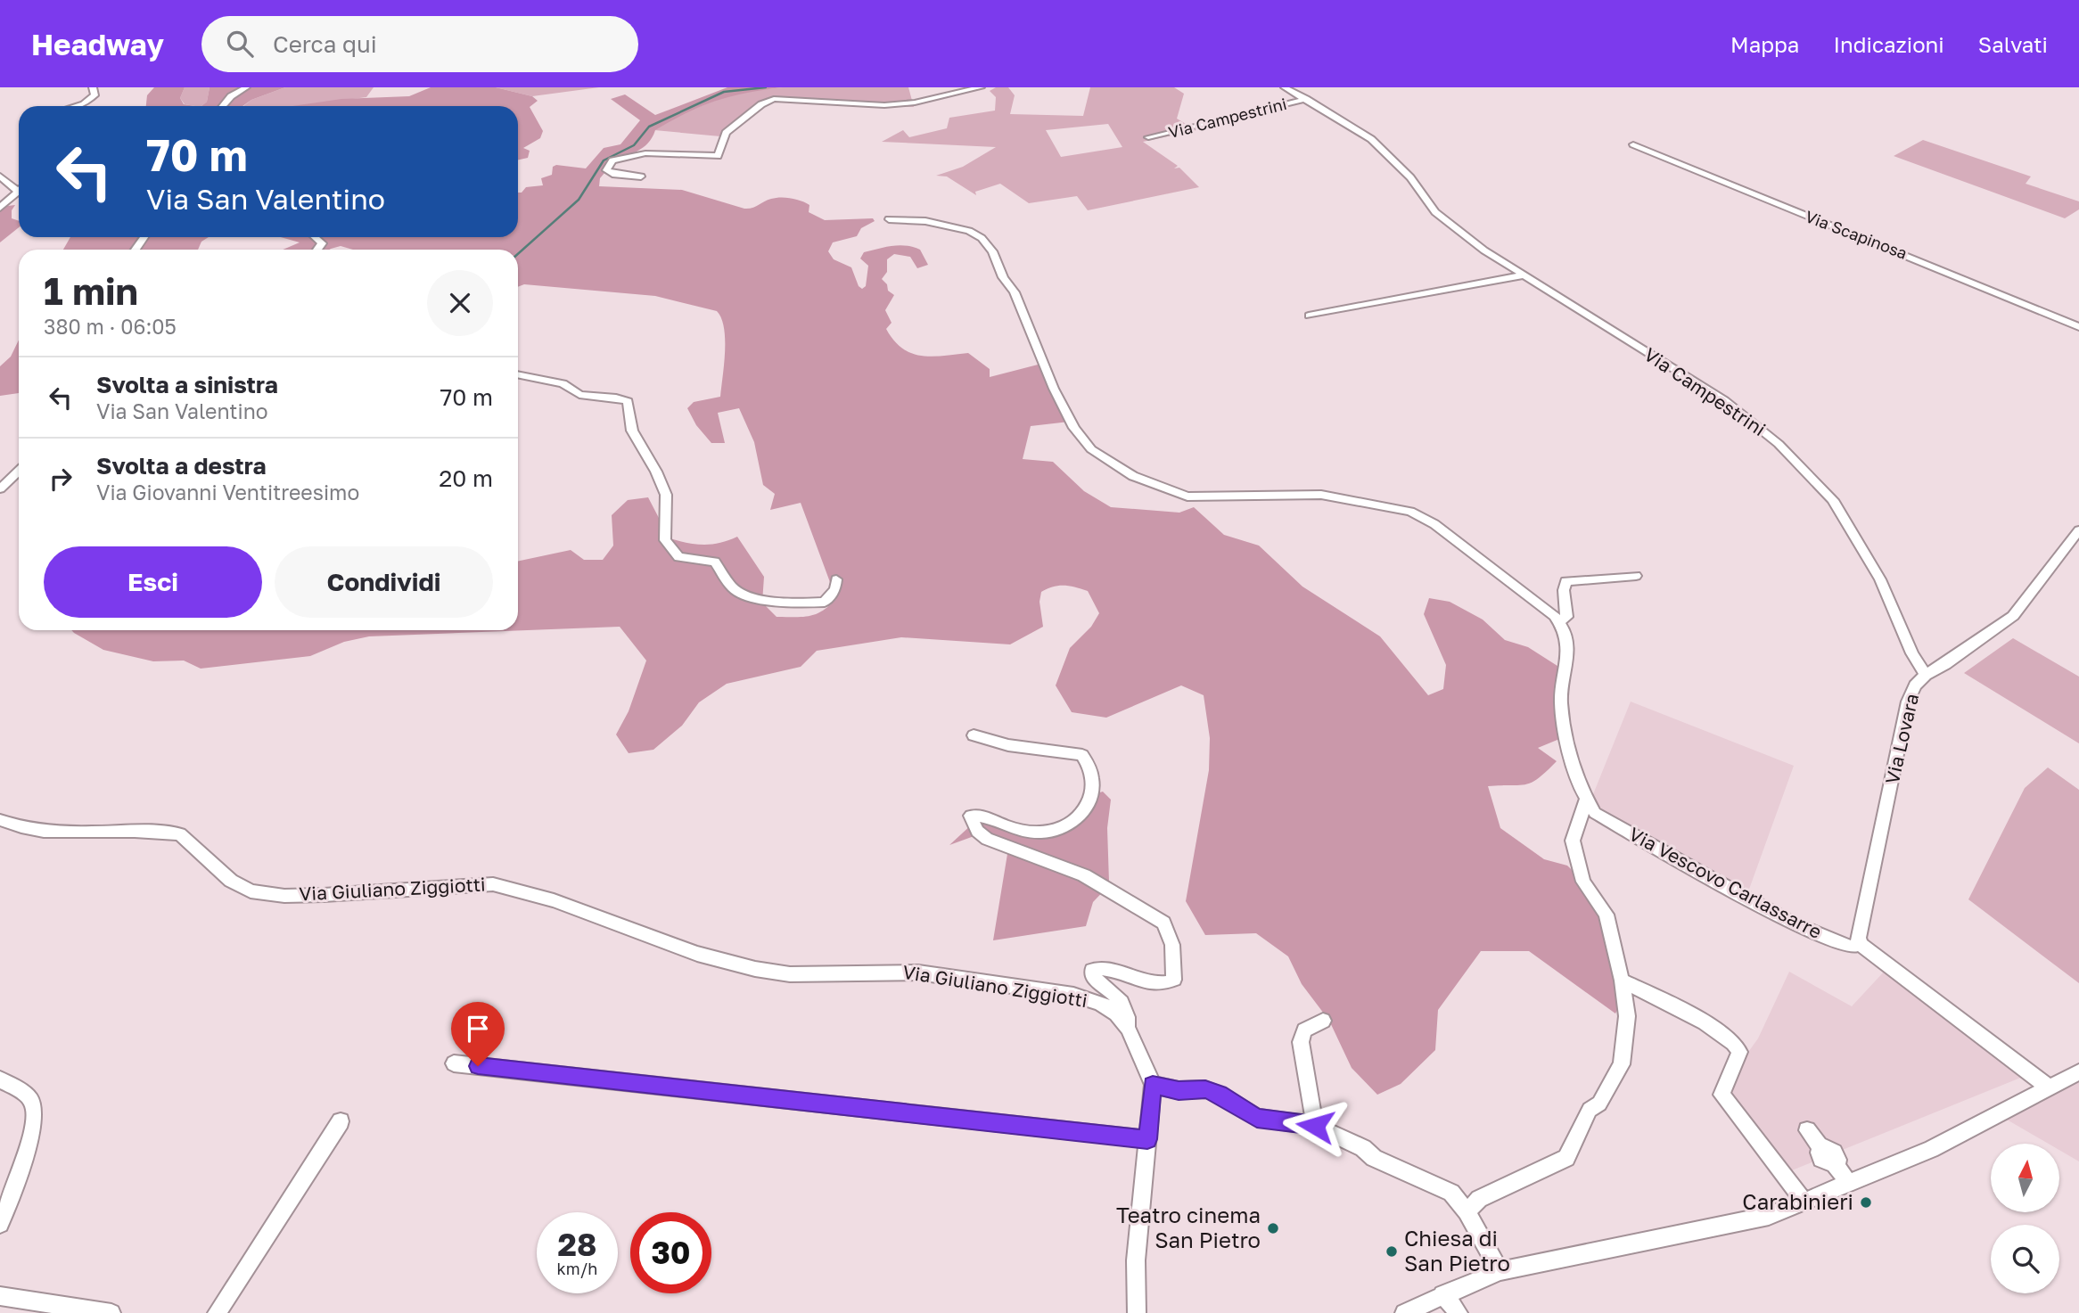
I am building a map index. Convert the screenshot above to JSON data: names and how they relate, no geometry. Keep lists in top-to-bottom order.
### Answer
{
  "streets": {
    "street": [
      "Via Campestrini",
      "Via Scapinosa",
      "Via Lovara",
      "Via Vescovo Carlassarre",
      "Via Giuliano Ziggiotti"
    ]
  },
  "crossings": [
    ["Via Campestrini", "Via Lovara"],
    ["Via Lovara", "Via Vescovo Carlassarre"]
  ],
  "places": ["Carabinieri", "Teatro cinema San Pietro", "Chiesa di San Pietro"],
  "north": "top",
  "page": {
    "header": "Headway",
    "search": "Cerca qui",
    "nav": ["Mappa", "Indicazioni", "Salvati"],
    "turn": ["70 m", "Via San Valentino"],
    "heading": ["1 min", "380 m · 06:05"],
    "list": [
      {
        "name": "Svolta a sinistra",
        "note": "Via San Valentino",
        "value": "70 m"
      },
      {
        "name": "Svolta a destra",
        "note": "Via Giovanni Ventitreesimo",
        "value": "20 m"
      }
    ],
    "buttons": ["Esci", "Condividi"],
    "speed": "28 km/h",
    "limit": "30"
  }
}
